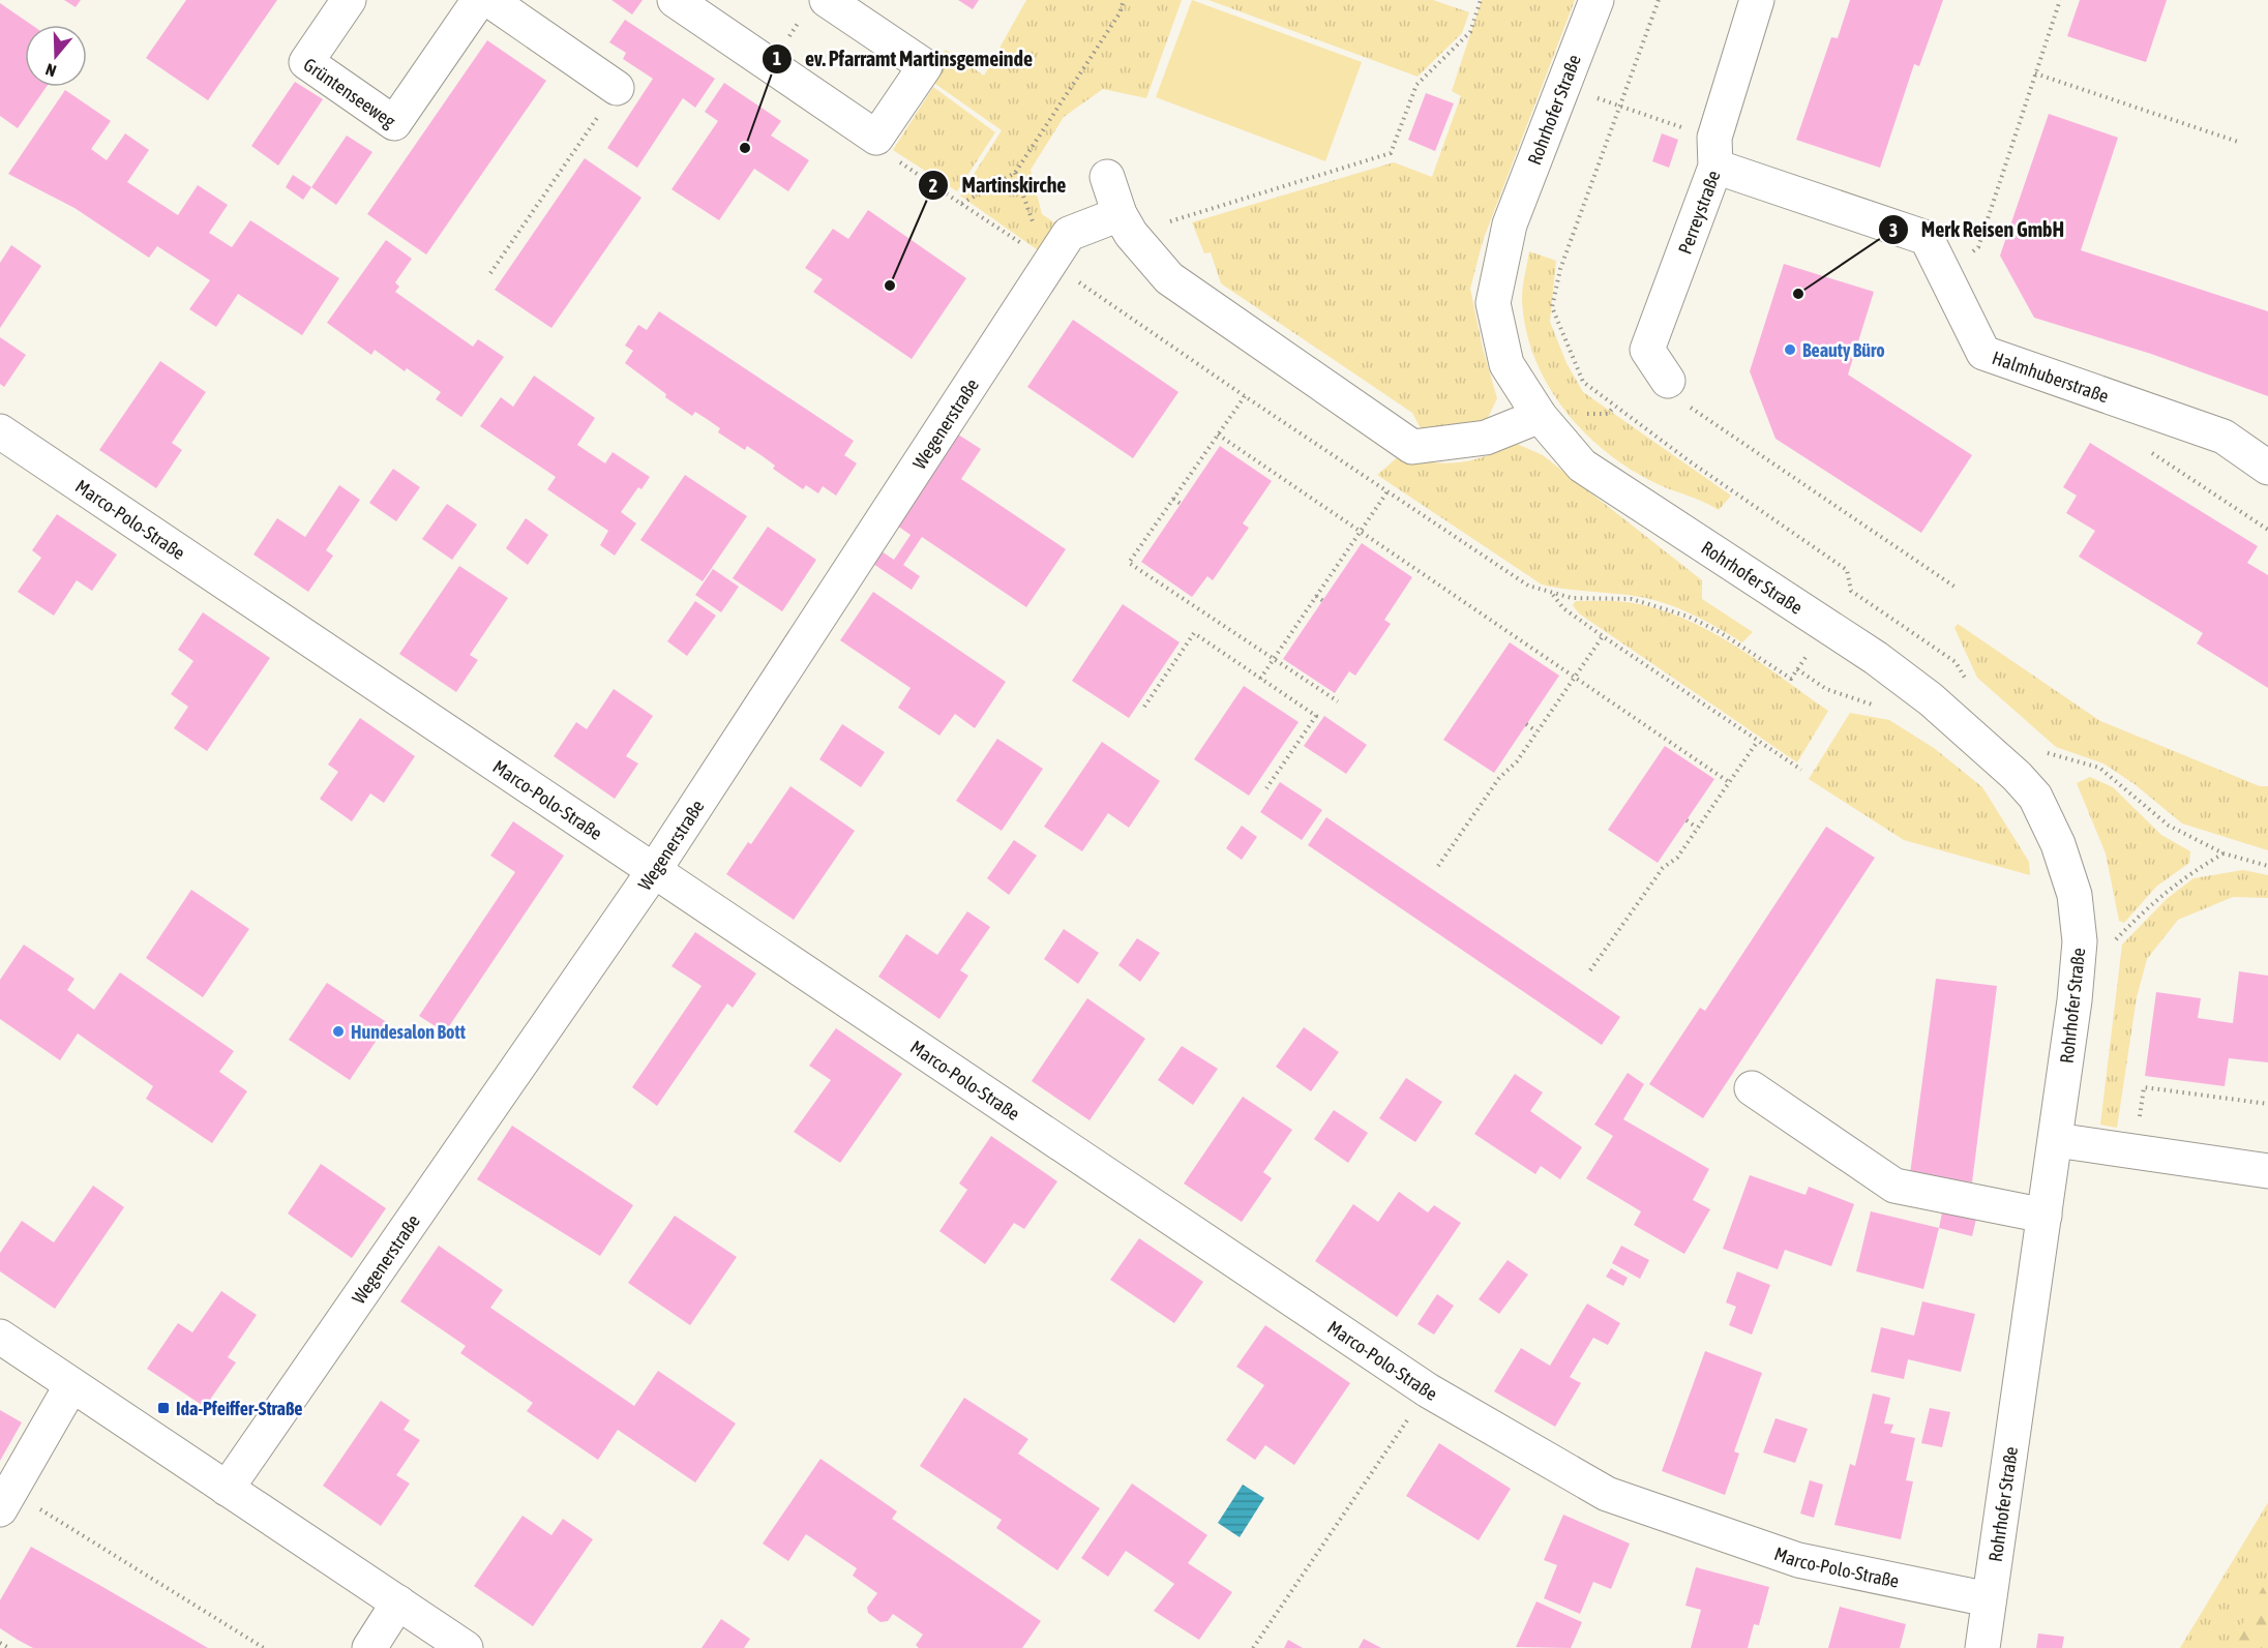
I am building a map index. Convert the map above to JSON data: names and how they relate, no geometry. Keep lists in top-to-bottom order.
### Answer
{
  "streets": {
    "street": [
      "Grüntenseeweg",
      "Rohrhofer Straße",
      "Perreystraße",
      "Halmhuberstraße",
      "Wegenerstraße",
      "Marco-Polo-Straße"
    ]
  },
  "crossings": [
    ["Rohrhofer Straße", "Marco-Polo-Straße"],
    ["Perreystraße", "Halmhuberstraße"],
    ["Wegenerstraße", "Marco-Polo-Straße"]
  ],
  "places": {
    "other": [
      "ev. Pfarramt Martinsgemeinde",
      "Martinskirche",
      "Merk Reisen GmbH",
      "Beauty Büro",
      "Hundesalon Bott"
    ],
    "transit": ["Ida-Pfeiffer-Straße"]
  },
  "north": "bottom"
}
